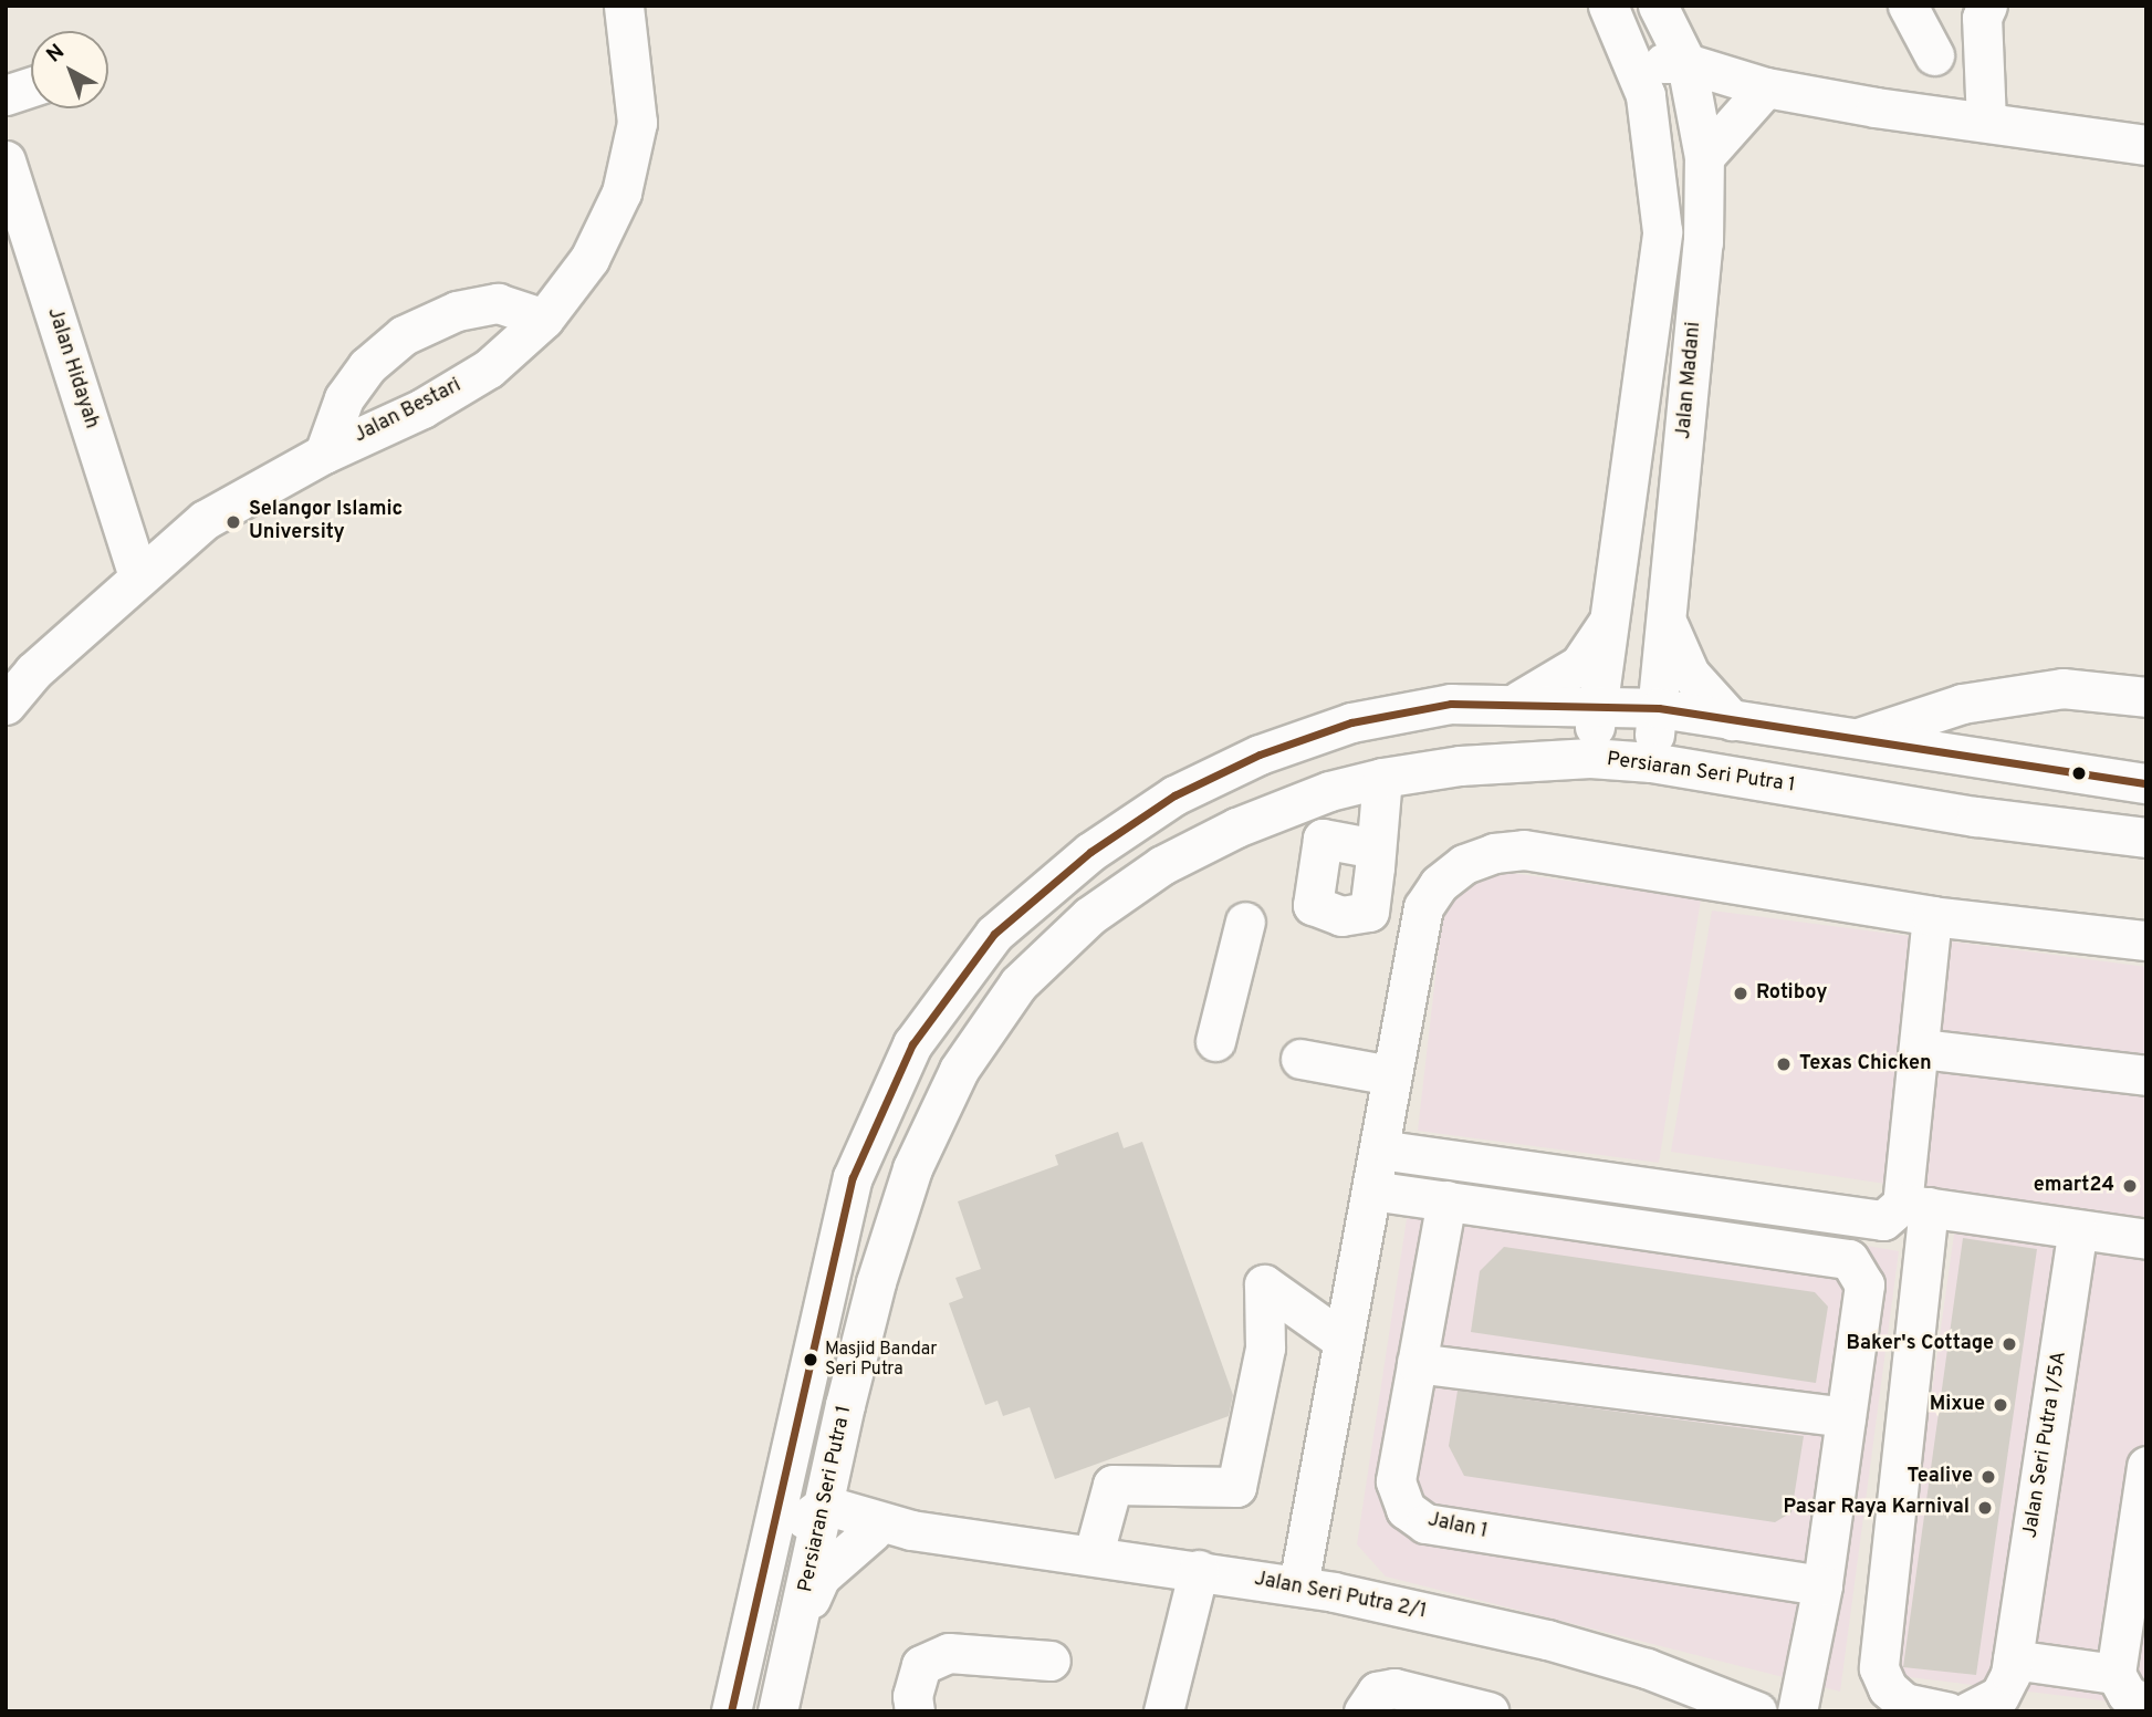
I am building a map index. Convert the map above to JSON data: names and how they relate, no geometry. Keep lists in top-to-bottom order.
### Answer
{
  "streets": {
    "street": [
      "Jalan Hidayah",
      "Jalan Madani",
      "Jalan Bestari",
      "Persiaran Seri Putra 1",
      "Jalan Seri Putra 1/5A",
      "Jalan 1",
      "Jalan Seri Putra 2/1"
    ]
  },
  "crossings": [
    ["Jalan Hidayah", "Jalan Bestari"],
    ["Jalan Madani", "Persiaran Seri Putra 1"],
    ["Persiaran Seri Putra 1", "Jalan Seri Putra 2/1"]
  ],
  "places": [
    "Selangor Islamic University",
    "Rotiboy",
    "Texas Chicken",
    "emart24",
    "Baker's Cottage",
    "Masjid Bandar Seri Putra",
    "Mixue",
    "Tealive",
    "Pasar Raya Karnival"
  ],
  "north": "top left"
}
